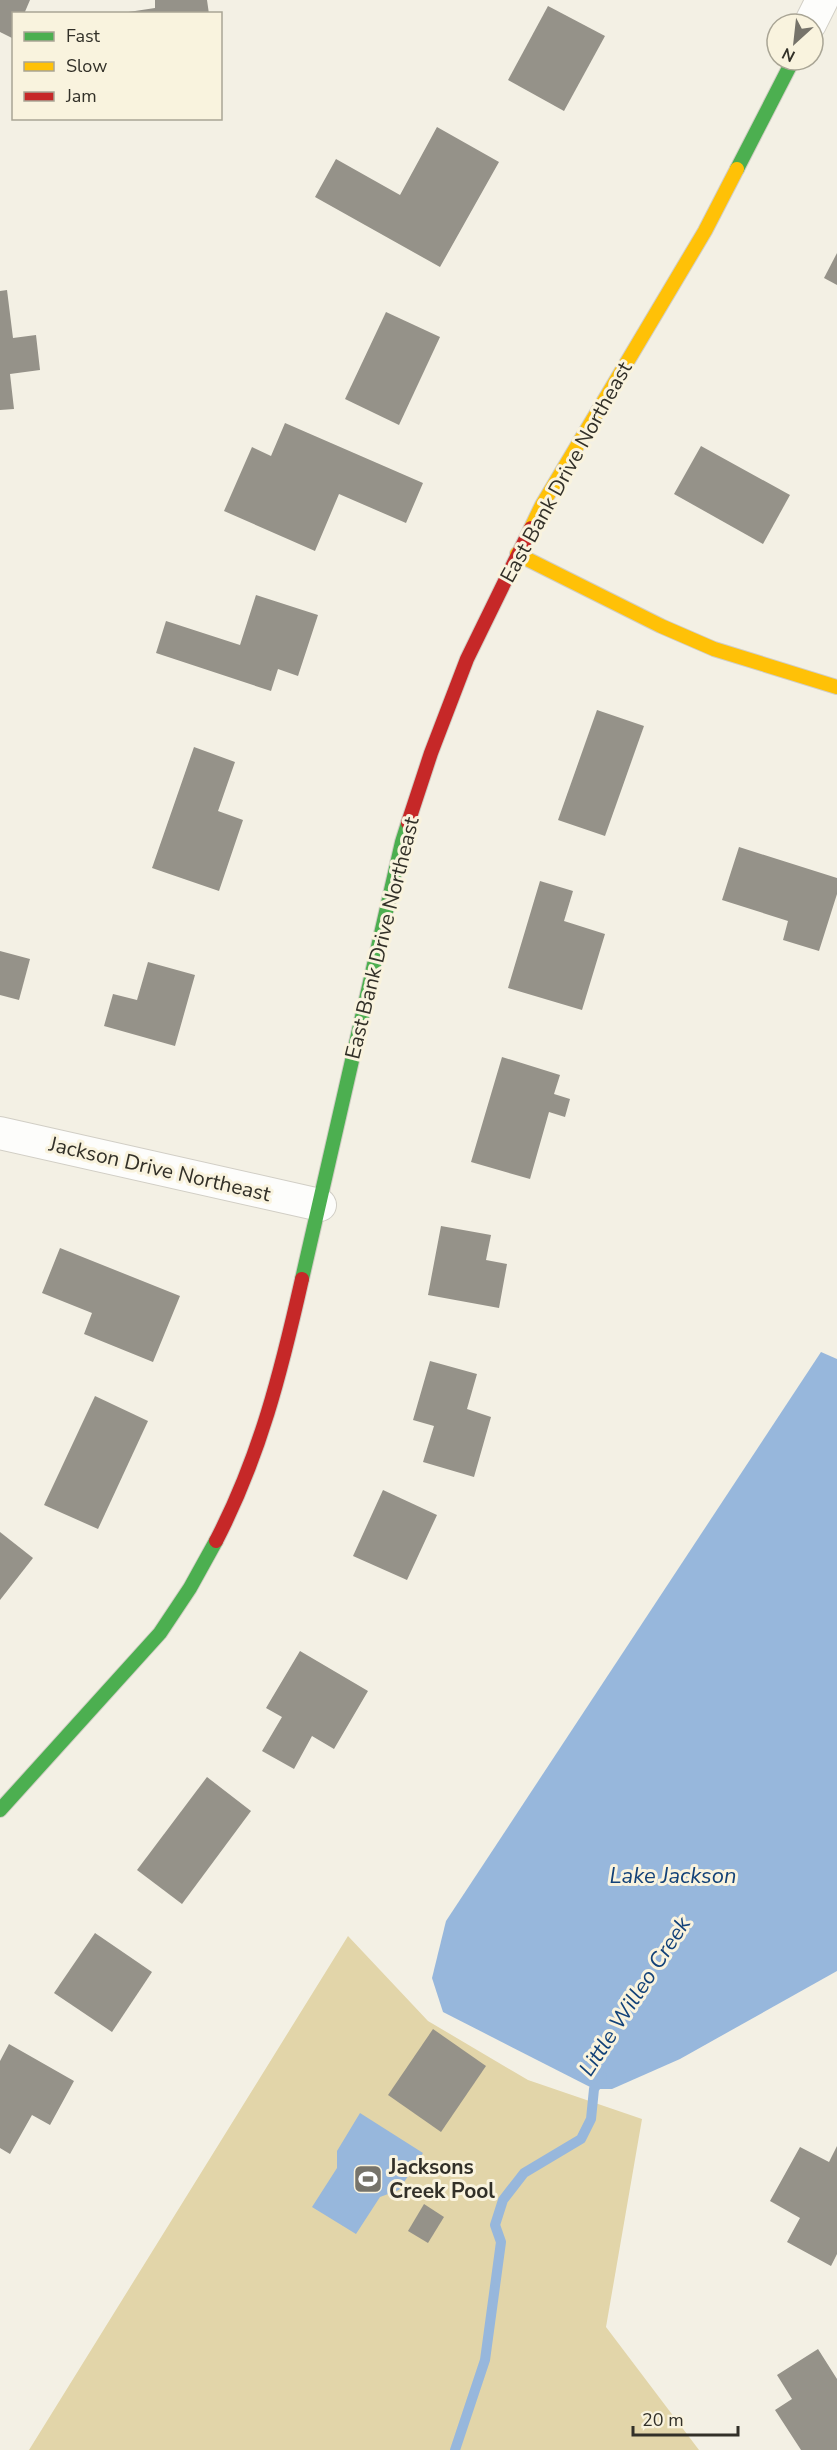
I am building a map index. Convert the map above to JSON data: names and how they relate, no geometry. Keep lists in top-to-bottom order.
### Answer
{
  "streets": {
    "street": ["East Bank Drive Northeast", "Jackson Drive Northeast"]
  },
  "crossings": [
    ["East Bank Drive Northeast", "Jackson Drive Northeast"]
  ],
  "water": ["Lake Jackson", "Little Willeo Creek"],
  "places": {
    "sports": ["Jacksons Creek Pool"]
  },
  "legend": ["Fast", "Slow", "Jam"],
  "scale_bar": "20 m",
  "north": "bottom left"
}
